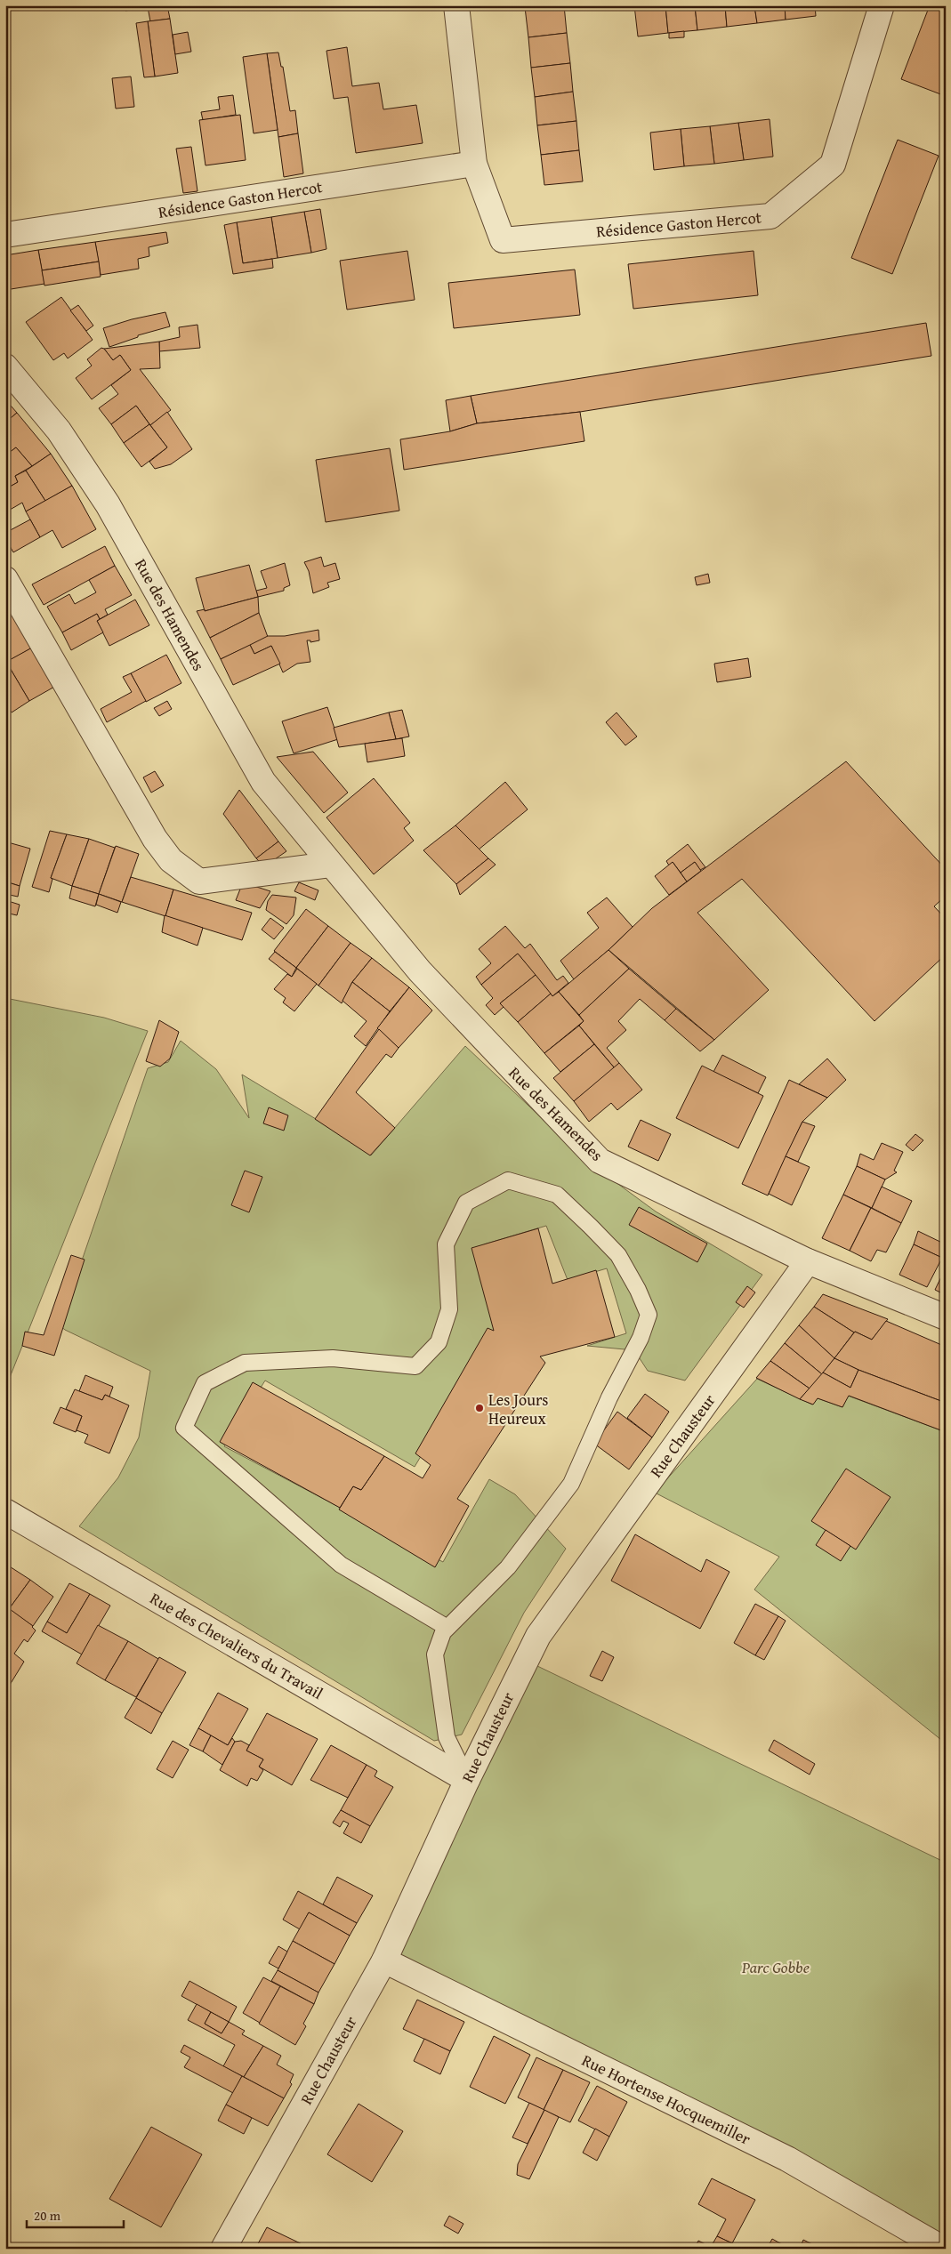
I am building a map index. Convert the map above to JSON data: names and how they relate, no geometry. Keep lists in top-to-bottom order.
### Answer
{
  "streets": {
    "street": [
      "Résidence Gaston Hercot",
      "Rue des Hamendes",
      "Rue Chausteur",
      "Rue des Chevaliers du Travail",
      "Rue Hortense Hocquemiller"
    ]
  },
  "crossings": [
    ["Rue des Hamendes", "Rue Chausteur"],
    ["Rue Chausteur", "Rue des Chevaliers du Travail"],
    ["Rue Chausteur", "Rue Hortense Hocquemiller"]
  ],
  "parks": ["Parc Gobbe"],
  "places": ["Les Jours Heureux"],
  "scale_bar": "20 m"
}
